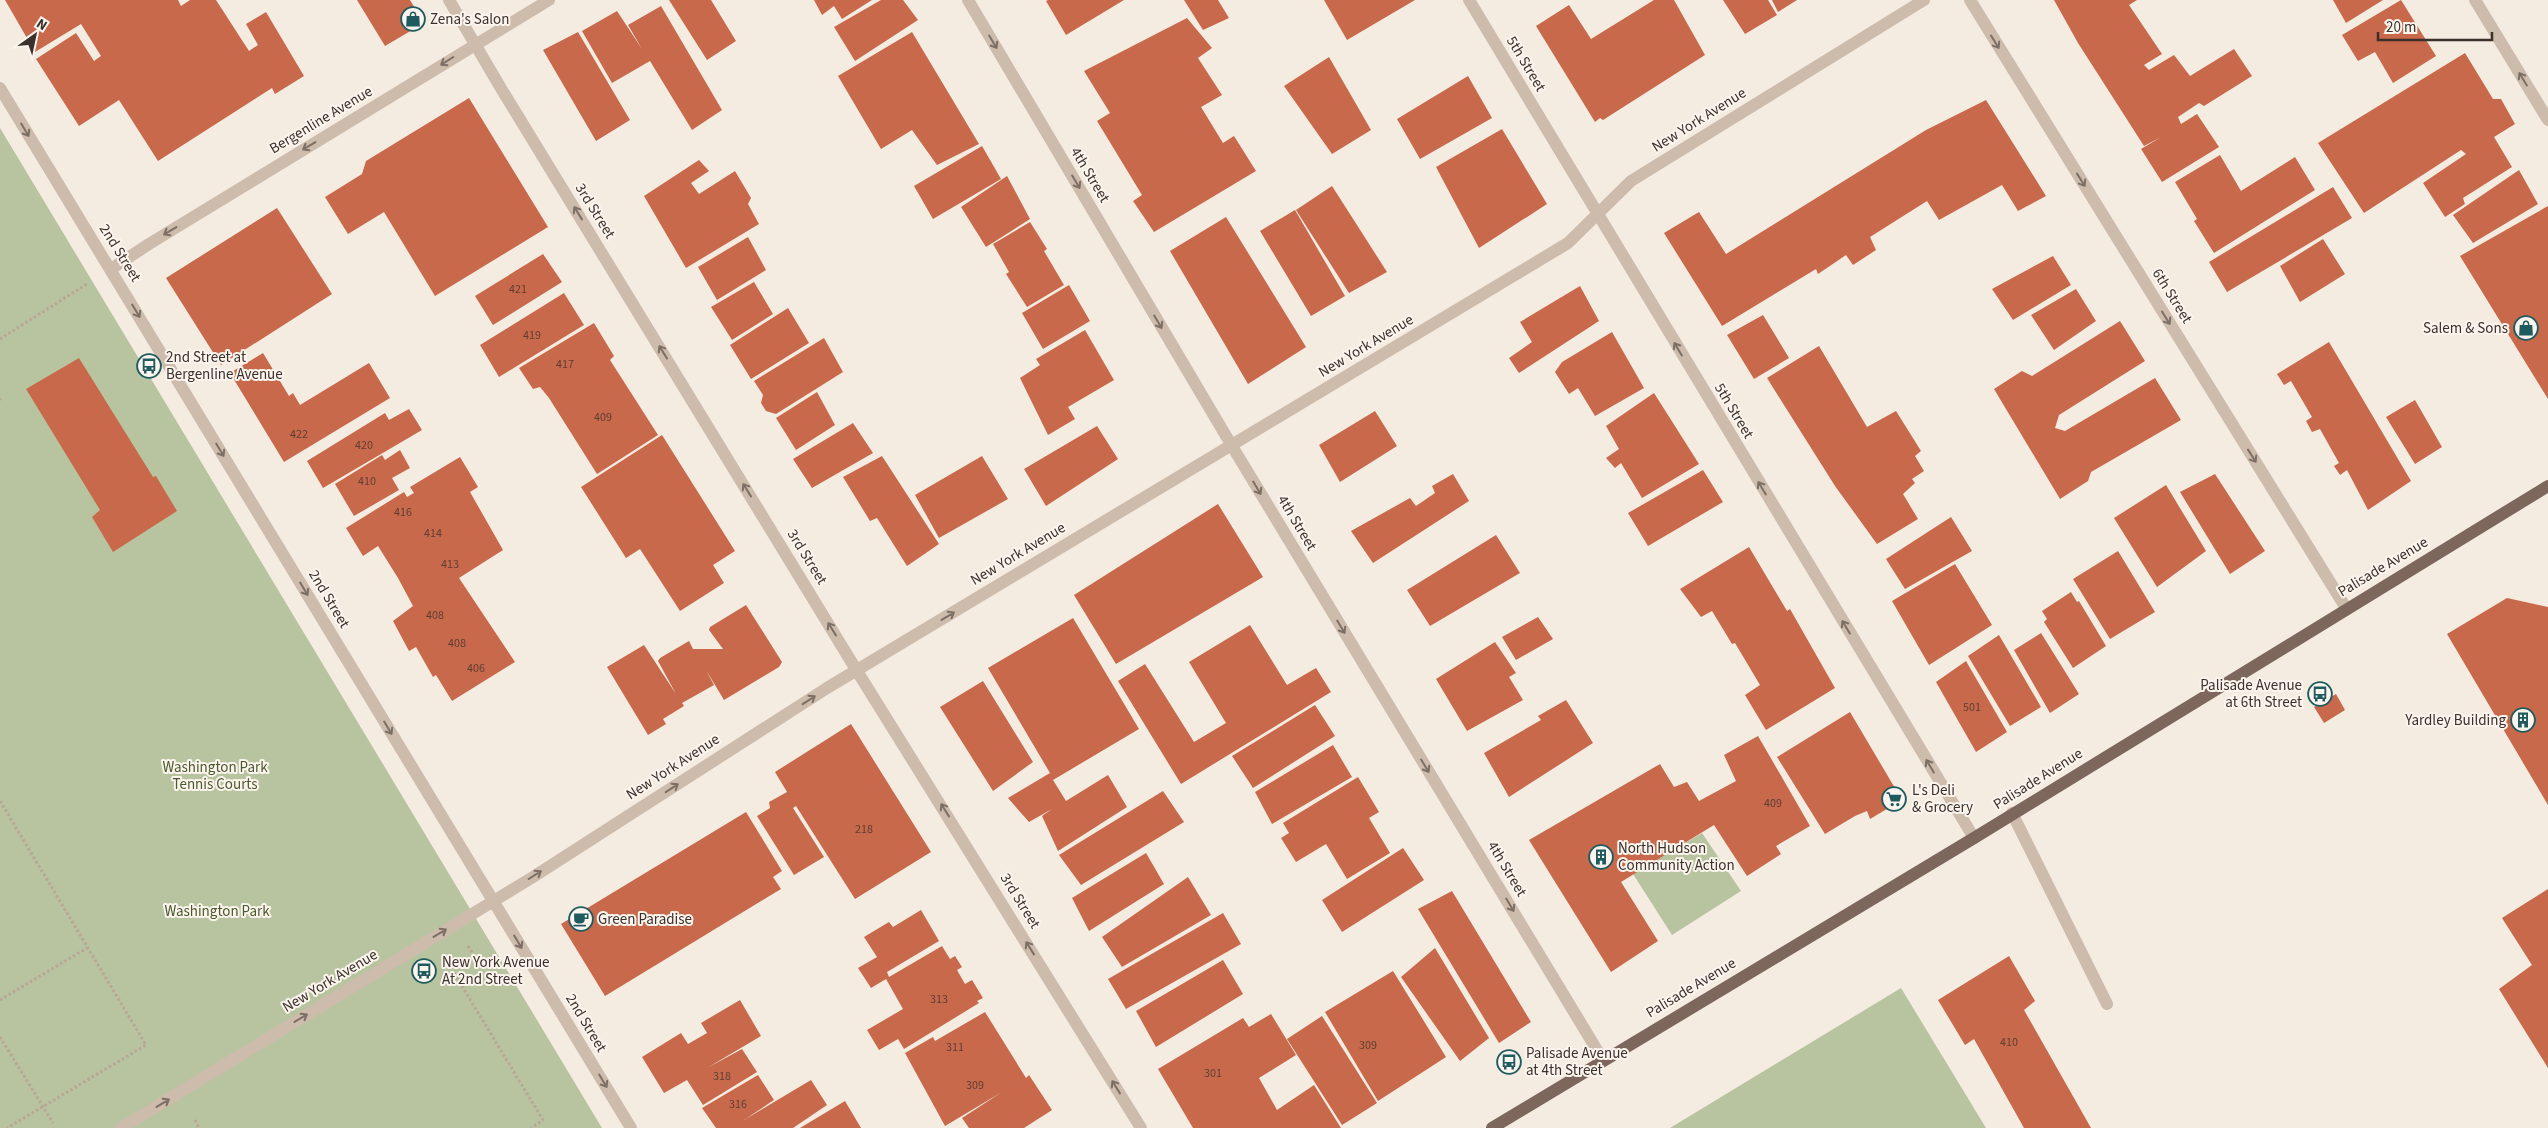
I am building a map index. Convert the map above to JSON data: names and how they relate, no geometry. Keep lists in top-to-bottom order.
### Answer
{
  "streets": {
    "main road": ["Palisade Avenue"],
    "street": [
      "5th Street",
      "Bergenline Avenue",
      "New York Avenue",
      "4th Street",
      "3rd Street",
      "2nd Street",
      "6th Street"
    ]
  },
  "crossings": [
    ["5th Street", "New York Avenue"],
    ["5th Street", "Palisade Avenue"],
    ["Bergenline Avenue", "3rd Street"],
    ["Bergenline Avenue", "2nd Street"],
    ["New York Avenue", "4th Street"],
    ["New York Avenue", "3rd Street"],
    ["New York Avenue", "2nd Street"],
    ["4th Street", "Palisade Avenue"],
    ["6th Street", "Palisade Avenue"]
  ],
  "one_way": [
    "5th Street",
    "Bergenline Avenue",
    "New York Avenue",
    "4th Street",
    "3rd Street",
    "2nd Street",
    "6th Street"
  ],
  "parks": ["Washington Park Tennis Courts", "Washington Park"],
  "places": {
    "shop": ["Zena's Salon", "Salem & Sons"],
    "bus stop": [
      "2nd Street at Bergenline Avenue",
      "Palisade Avenue at 6th Street",
      "New York Avenue At 2nd Street",
      "Palisade Avenue at 4th Street"
    ],
    "building": ["Yardley Building", "North Hudson Community Action"],
    "supermarket": ["L's Deli & Grocery"],
    "cafe": ["Green Paradise"]
  },
  "house_numbers": [
    "421",
    "419",
    "417",
    "409",
    "422",
    "420",
    "410",
    "416",
    "414",
    "413",
    "408",
    "408",
    "406",
    "501",
    "409",
    "218",
    "313",
    "410",
    "309",
    "311",
    "301",
    "318",
    "309",
    "316"
  ],
  "scale_bar": "20 m",
  "north": "top right"
}
